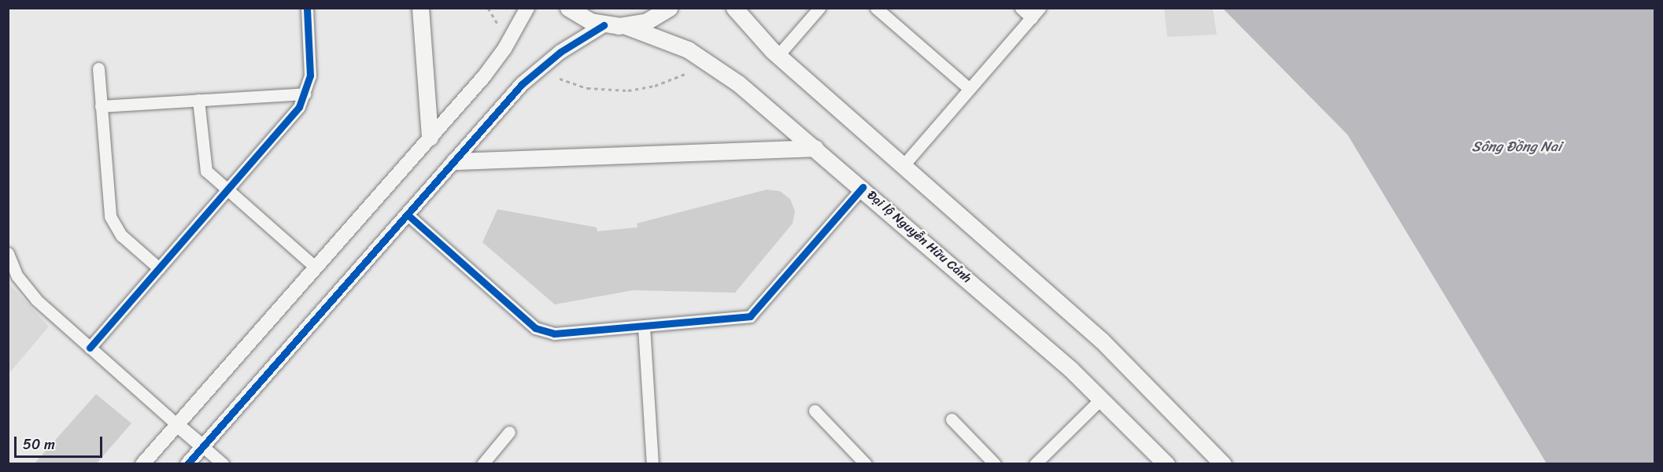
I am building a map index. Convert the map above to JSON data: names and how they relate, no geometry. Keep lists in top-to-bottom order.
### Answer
{
  "streets": {
    "main road": ["Đại lộ Nguyễn Hữu Cảnh"]
  },
  "water": ["Sông Đồng Nai"],
  "scale_bar": "50 m"
}
